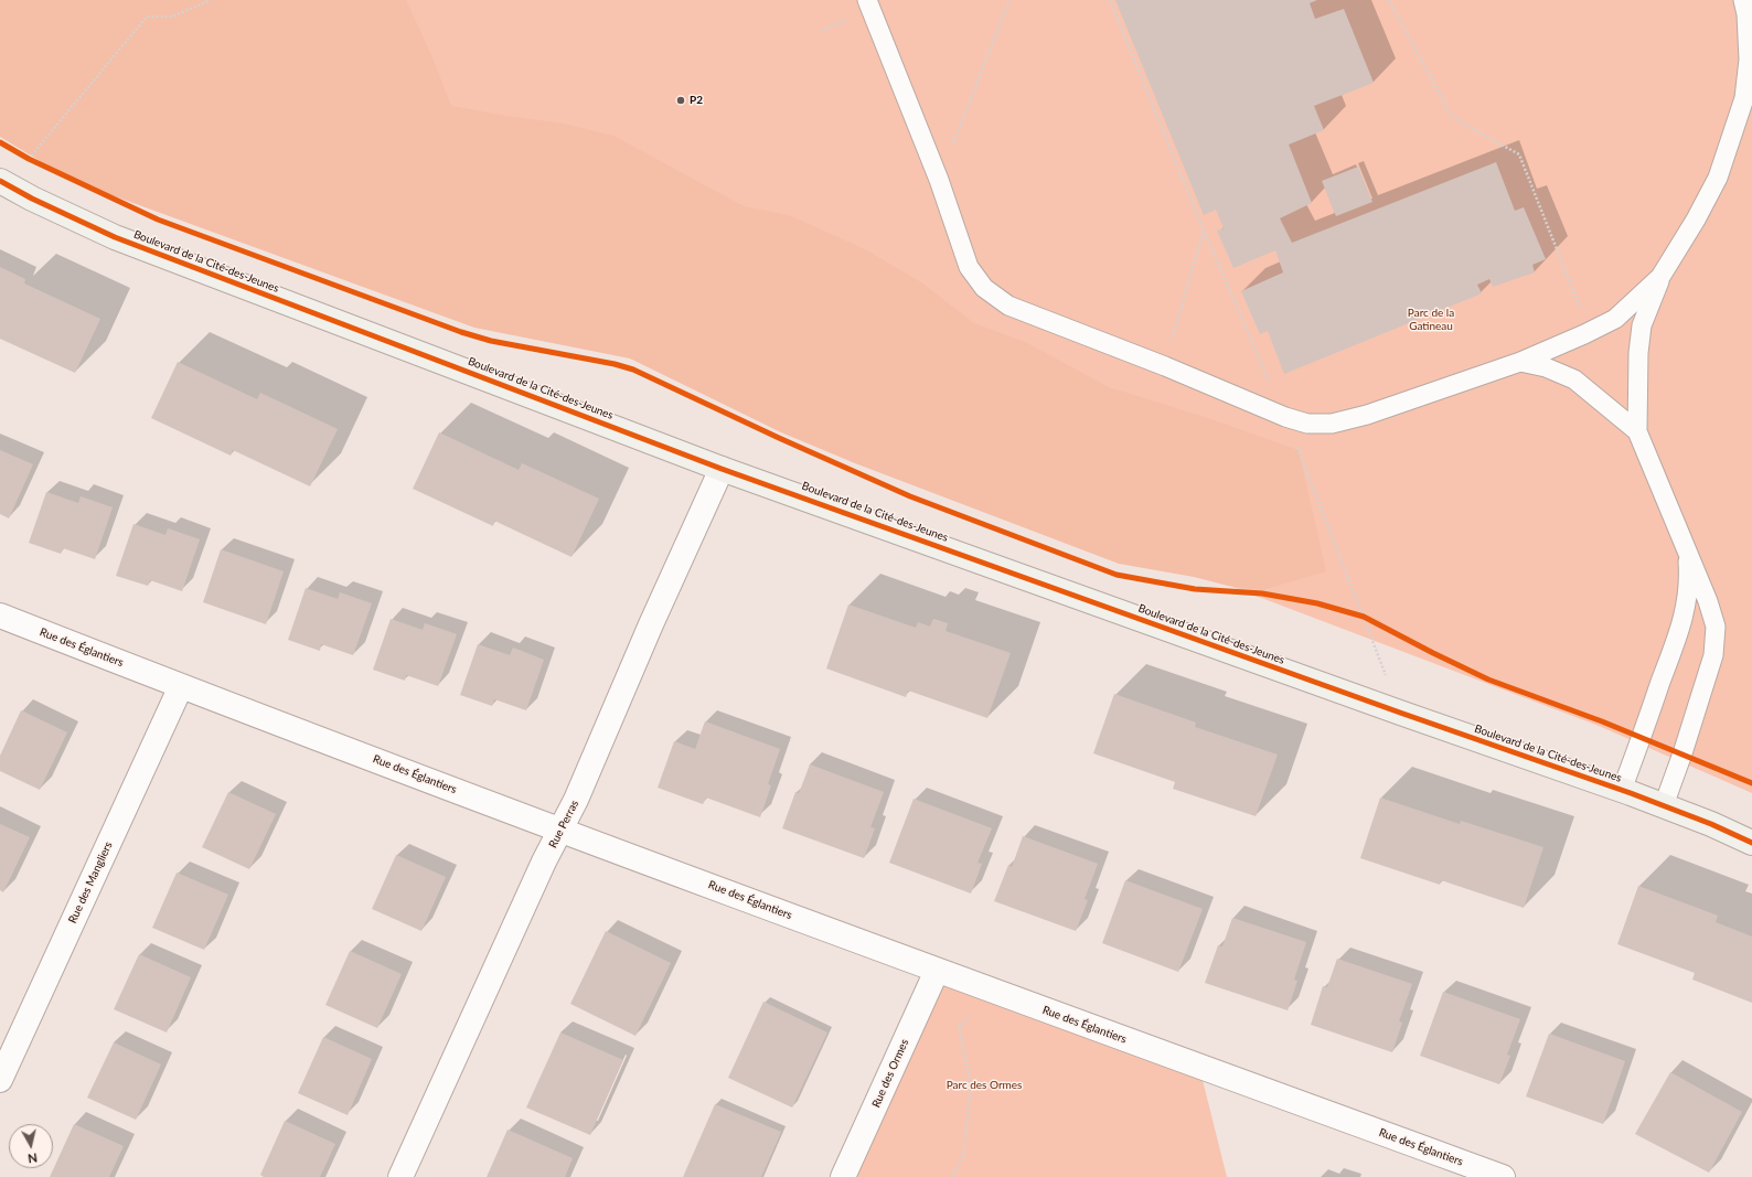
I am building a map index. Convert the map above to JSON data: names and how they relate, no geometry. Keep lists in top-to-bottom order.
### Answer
{
  "streets": {
    "street": [
      "Boulevard de la Cité-des-Jeunes",
      "Rue des Églantiers",
      "Rue Perras",
      "Rue des Mangliers",
      "Rue des Ormes"
    ]
  },
  "crossings": [
    ["Boulevard de la Cité-des-Jeunes", "Rue Perras"],
    ["Rue des Églantiers", "Rue Perras"],
    ["Rue des Églantiers", "Rue des Mangliers"],
    ["Rue des Églantiers", "Rue des Ormes"]
  ],
  "parks": ["Parc de la Gatineau", "Parc des Ormes"],
  "places": ["P2"],
  "north": "bottom"
}
